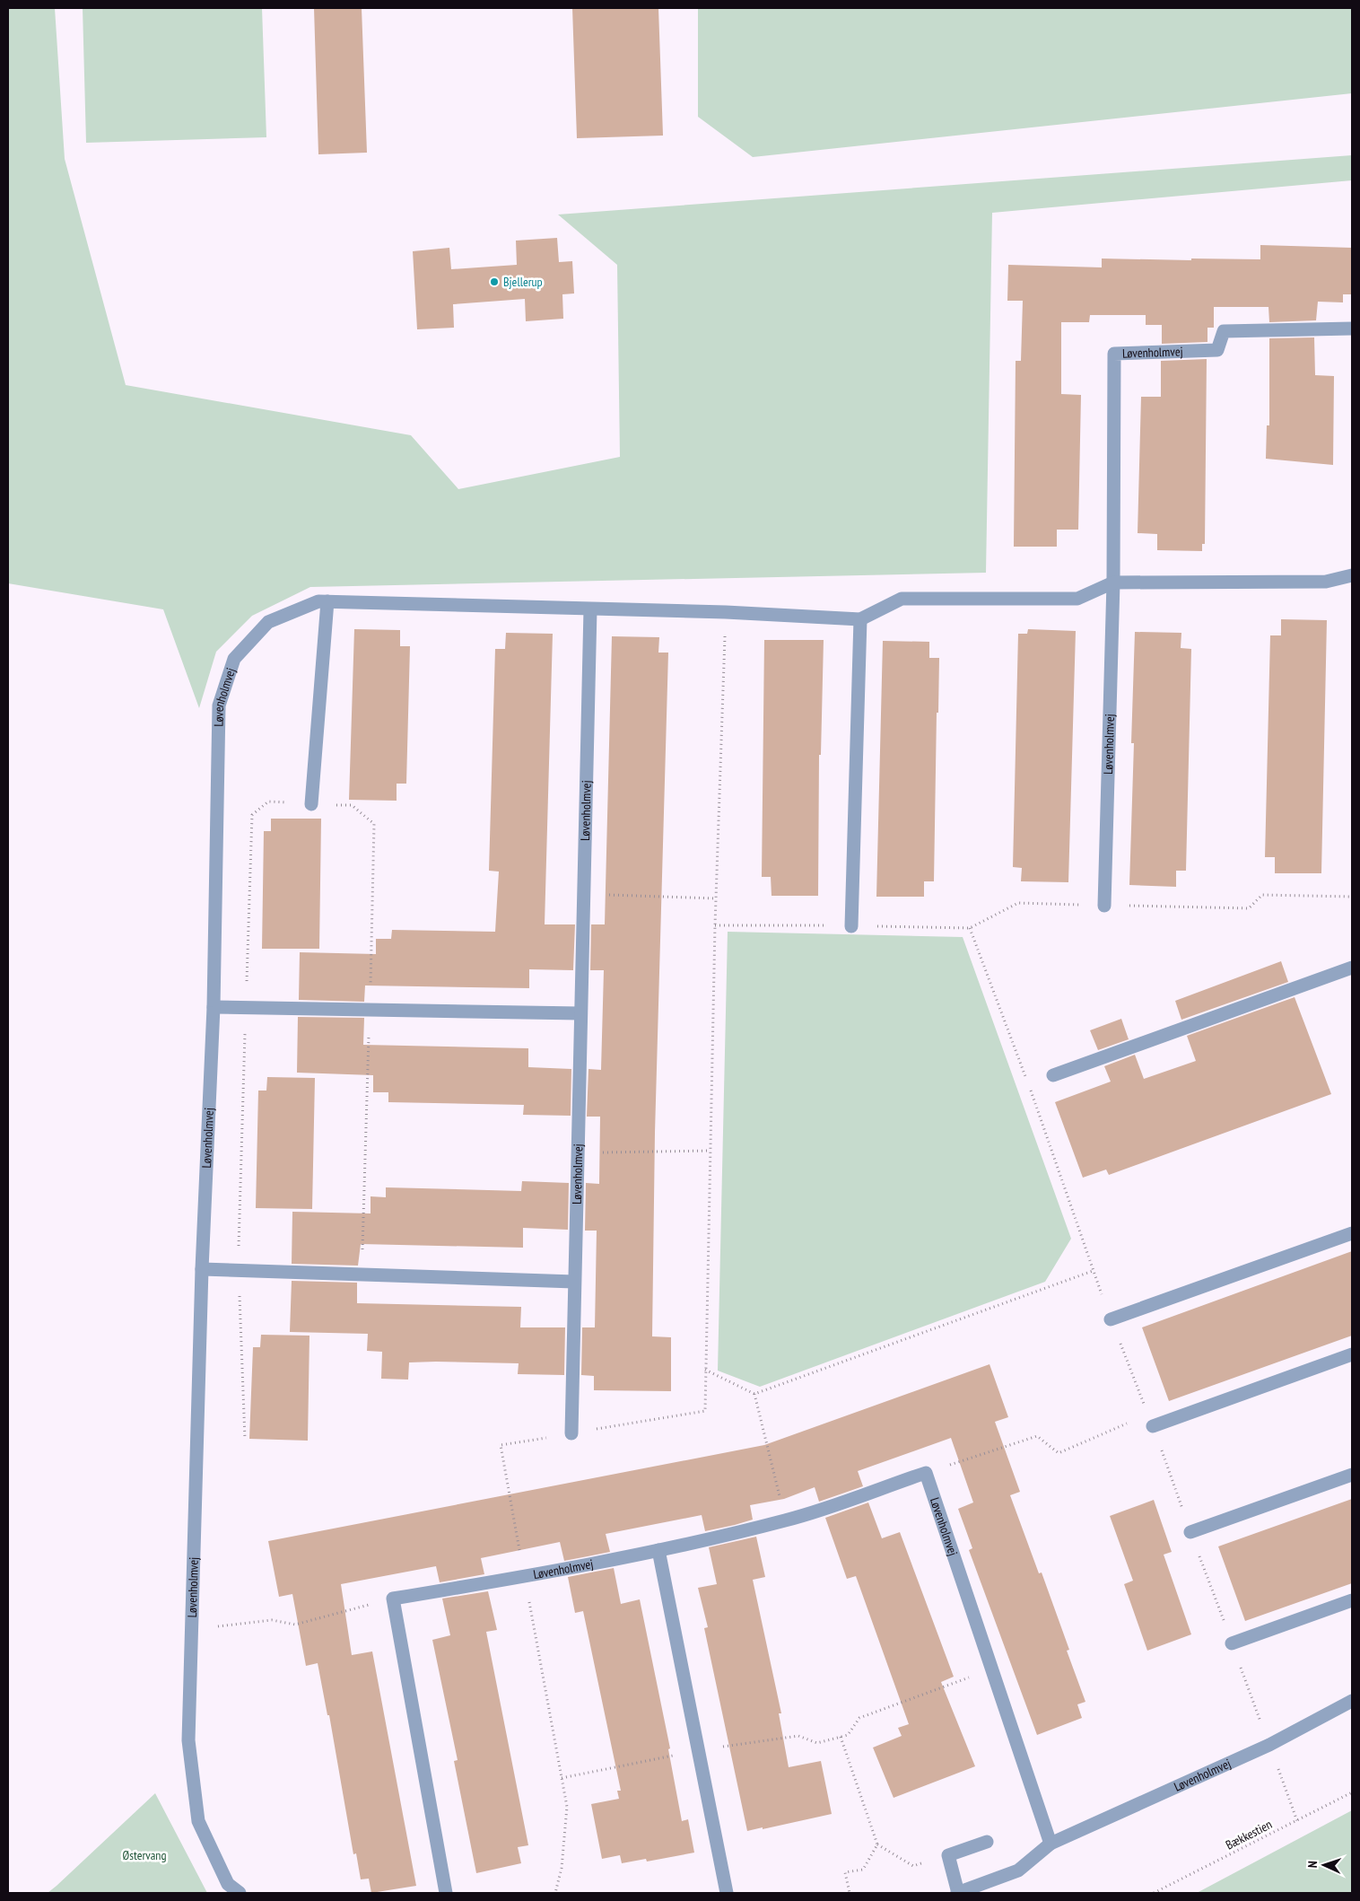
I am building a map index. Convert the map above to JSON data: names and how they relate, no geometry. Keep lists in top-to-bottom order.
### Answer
{
  "streets": {
    "street": ["Løvenholmvej"],
    "path": ["Bækkestien"]
  },
  "parks": ["Østervang"],
  "places": ["Bjellerup"],
  "north": "left"
}
